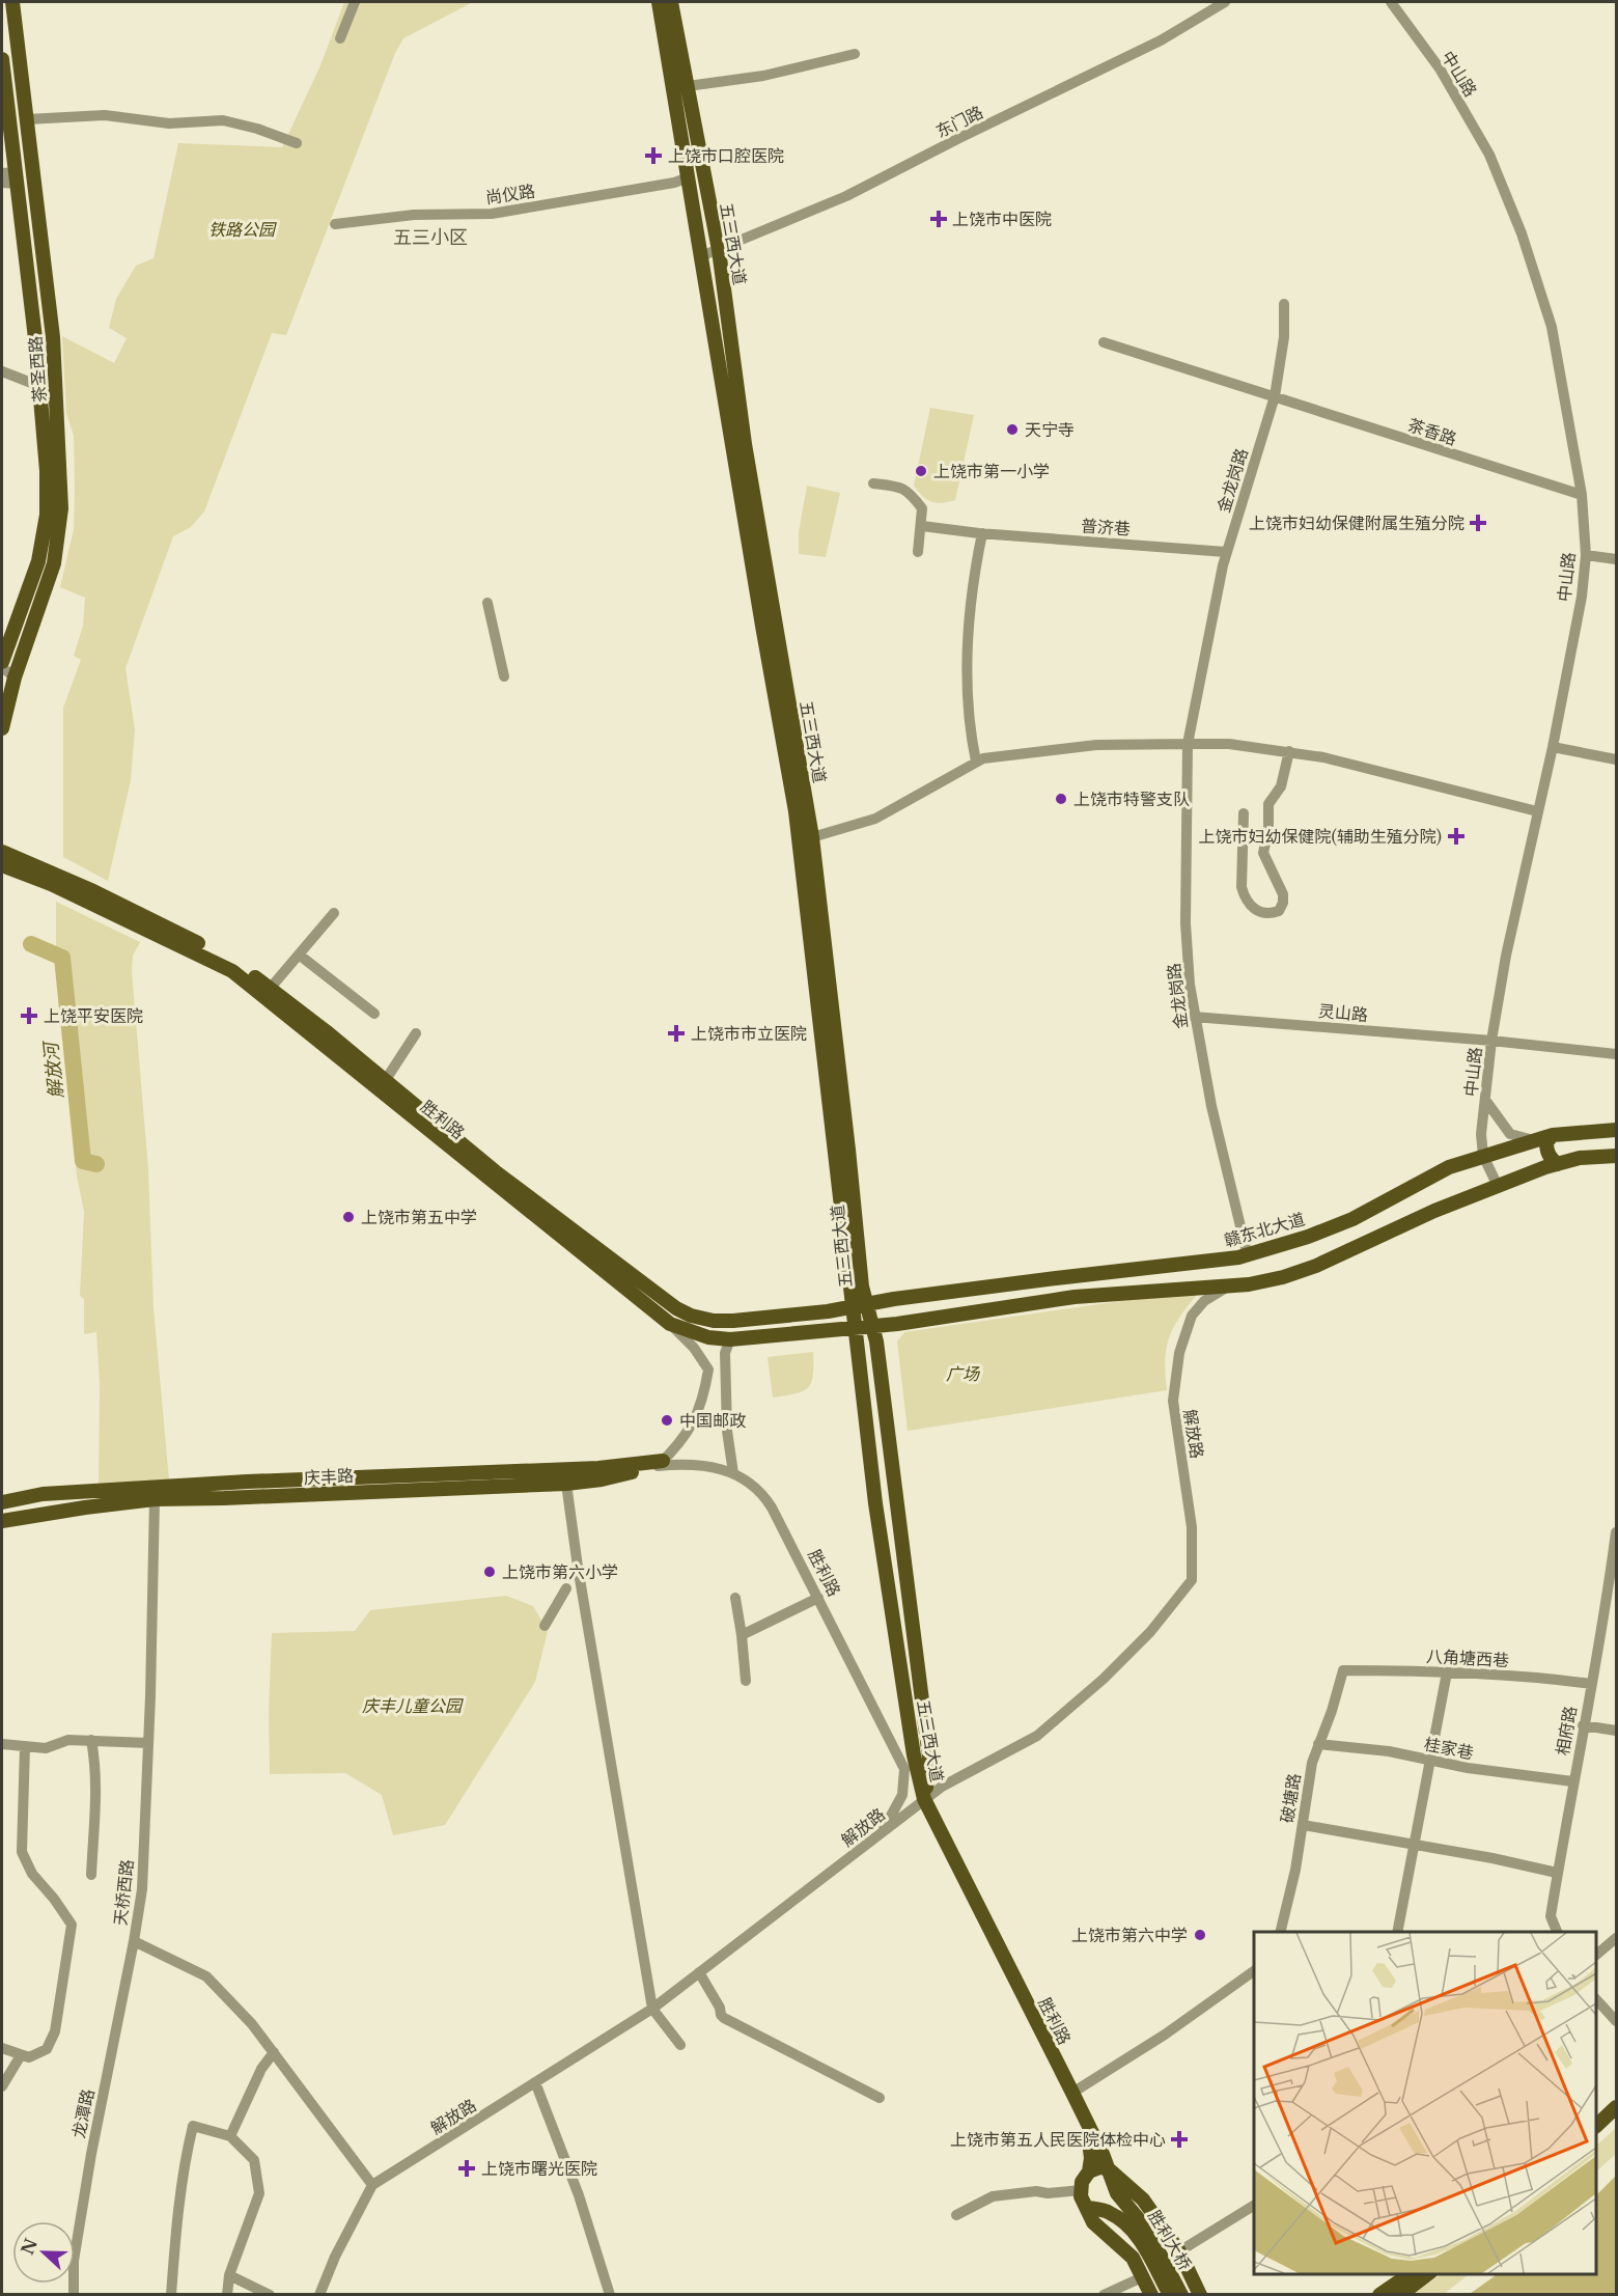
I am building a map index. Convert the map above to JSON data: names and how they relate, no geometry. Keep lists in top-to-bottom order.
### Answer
{
  "streets": {
    "main road": [
      "五三西大道",
      "茶圣西路",
      "胜利路",
      "赣东北大道",
      "庆丰路",
      "胜利大桥"
    ],
    "street": [
      "中山路",
      "东门路",
      "尚仪路",
      "茶香路",
      "金龙岗路",
      "普济巷",
      "灵山路",
      "解放路",
      "八角塘西巷",
      "相府路",
      "桂家巷",
      "破塘路",
      "天桥西路",
      "龙潭路"
    ]
  },
  "crossings": [
    ["中山路", "茶香路"],
    ["中山路", "灵山路"],
    ["中山路", "胜利路"],
    ["中山路", "赣东北大道"],
    ["东门路", "五三西大道"],
    ["尚仪路", "五三西大道"],
    ["五三西大道", "胜利路"],
    ["五三西大道", "赣东北大道"],
    ["五三西大道", "解放路"],
    ["茶香路", "金龙岗路"],
    ["金龙岗路", "普济巷"],
    ["金龙岗路", "灵山路"],
    ["金龙岗路", "赣东北大道"],
    ["胜利路", "赣东北大道"],
    ["胜利路", "解放路"],
    ["胜利路", "庆丰路"],
    ["胜利路", "胜利大桥"],
    ["解放路", "天桥西路"],
    ["庆丰路", "天桥西路"],
    ["八角塘西巷", "相府路"],
    ["八角塘西巷", "破塘路"],
    ["相府路", "桂家巷"],
    ["桂家巷", "破塘路"],
    ["天桥西路", "龙潭路"]
  ],
  "districts": ["五三小区"],
  "water": ["解放河"],
  "parks": ["铁路公园", "广场", "庆丰儿童公园"],
  "places": {
    "health": [
      "上饶市口腔医院",
      "上饶市中医院",
      "上饶市妇幼保健附属生殖分院",
      "上饶市妇幼保健院(辅助生殖分院)",
      "上饶平安医院",
      "上饶市市立医院",
      "上饶市第五人民医院体检中心",
      "上饶市曙光医院"
    ],
    "other": [
      "天宁寺",
      "上饶市第一小学",
      "上饶市特警支队",
      "上饶市第五中学",
      "中国邮政",
      "上饶市第六小学",
      "上饶市第六中学"
    ]
  },
  "north": "left"
}
